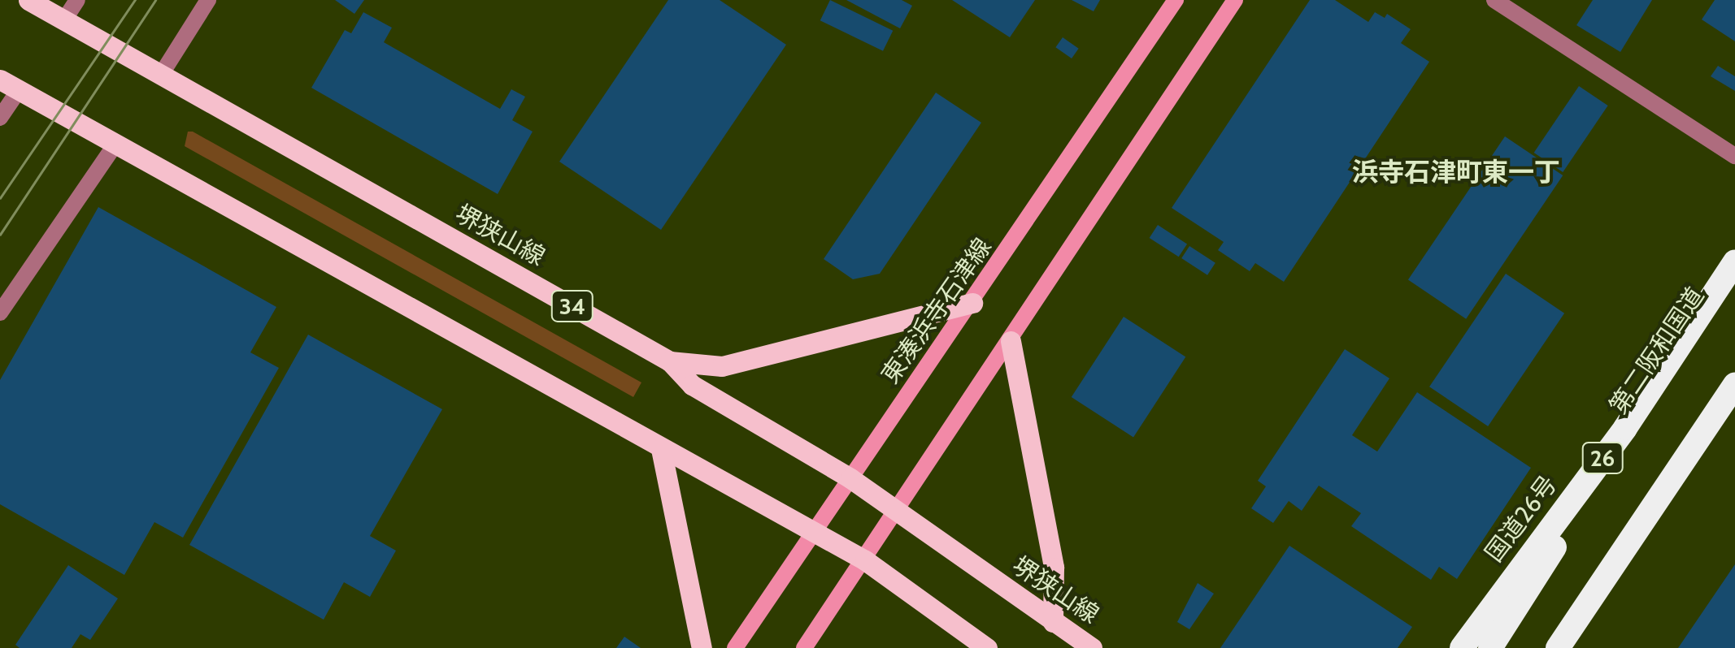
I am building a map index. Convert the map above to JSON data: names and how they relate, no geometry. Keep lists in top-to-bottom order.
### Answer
{
  "streets": {
    "highway": ["第二阪和国道", "26", "国道26号"],
    "main road": ["堺狭山線", "34"],
    "street": ["東湊浜寺石津線"]
  },
  "crossings": [
    ["堺狭山線", "東湊浜寺石津線"]
  ],
  "districts": ["浜寺石津町東一丁"]
}
